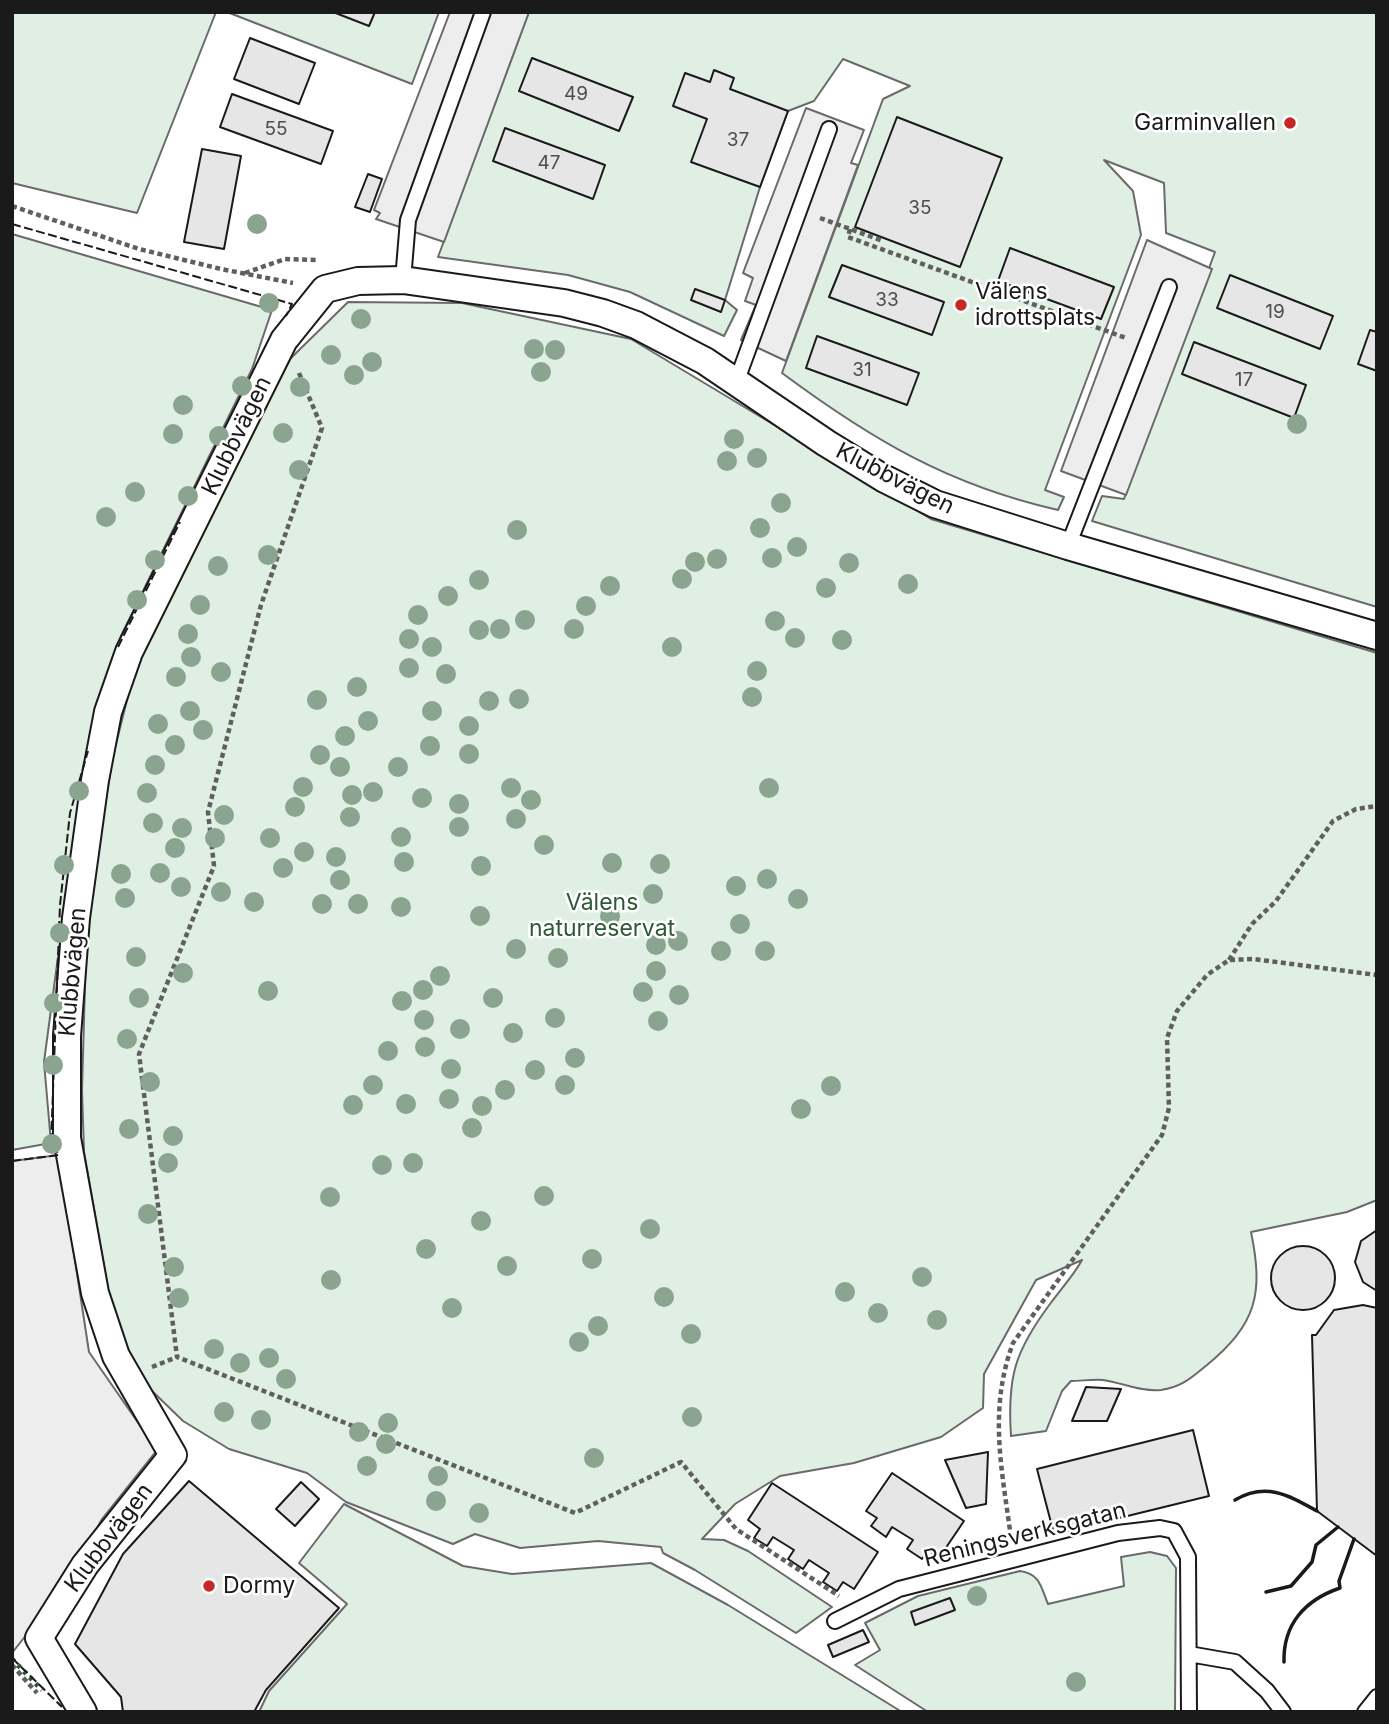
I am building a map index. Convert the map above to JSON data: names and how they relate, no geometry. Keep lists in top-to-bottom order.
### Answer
{
  "streets": {
    "street": ["Klubbvägen"],
    "lane": ["Reningsverksgatan"]
  },
  "parks": ["Välens naturreservat"],
  "places": ["Garminvallen", "Välens idrottsplats", "Dormy"],
  "house_numbers": [
    "49",
    "55",
    "37",
    "47",
    "35",
    "33",
    "19",
    "31",
    "17"
  ]
}
